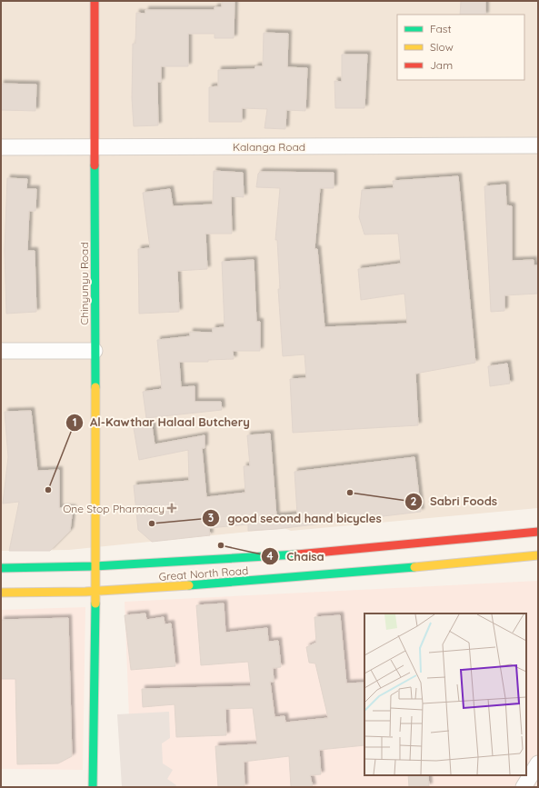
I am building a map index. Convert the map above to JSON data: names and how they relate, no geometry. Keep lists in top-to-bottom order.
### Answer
{
  "streets": {
    "main road": ["Chinyunyu Road", "Great North Road"],
    "street": ["Kalanga Road"]
  },
  "crossings": [
    ["Kalanga Road", "Chinyunyu Road"],
    ["Chinyunyu Road", "Great North Road"]
  ],
  "places": {
    "other": [
      "Al-Kawthar Halaal Butchery",
      "Sabri Foods",
      "good second hand bicycles",
      "Chaisa"
    ],
    "health": ["One Stop Pharmacy"]
  },
  "legend": ["Fast", "Slow", "Jam"]
}
